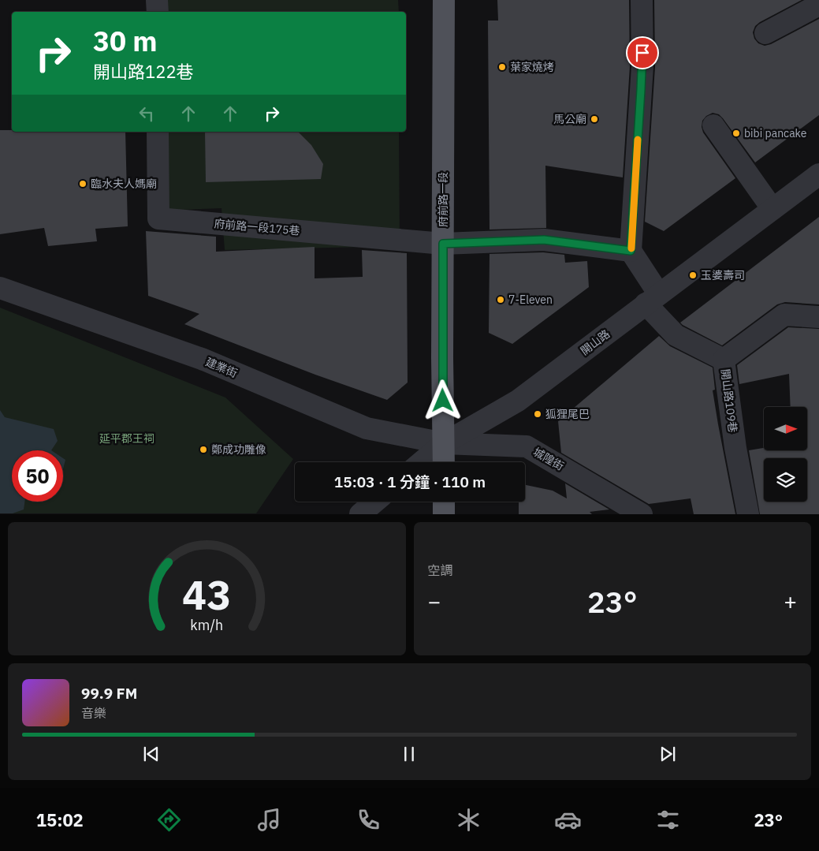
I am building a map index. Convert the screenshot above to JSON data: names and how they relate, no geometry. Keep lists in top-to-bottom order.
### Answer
{
  "streets": {
    "main road": ["府前路一段"],
    "street": [
      "府前路一段175巷",
      "開山路",
      "建業街",
      "開山路109巷",
      "城隍街"
    ]
  },
  "crossings": [
    ["府前路一段", "府前路一段175巷"],
    ["府前路一段", "開山路"],
    ["府前路一段", "建業街"],
    ["府前路一段", "城隍街"],
    ["開山路", "建業街"],
    ["開山路", "開山路109巷"],
    ["開山路", "城隍街"],
    ["建業街", "城隍街"]
  ],
  "parks": ["延平郡王祠"],
  "places": [
    "葉家燒烤",
    "馬公廟",
    "bibi pancake",
    "臨水夫人媽廟",
    "玉婆壽司",
    "7-Eleven",
    "狐狸尾巴",
    "鄭成功雕像"
  ],
  "north": "right",
  "page": {
    "turn": ["30 m", "開山路122巷"],
    "limit": "50",
    "trip": "15:03 · 1 分鐘 · 110 m",
    "tile": "空調",
    "heat": ["−", "23°", "+"],
    "song": ["99.9 FM", "音樂"],
    "tabs": ["15:02", "23°"],
    "gauge": ["43", "km/h"]
  }
}
